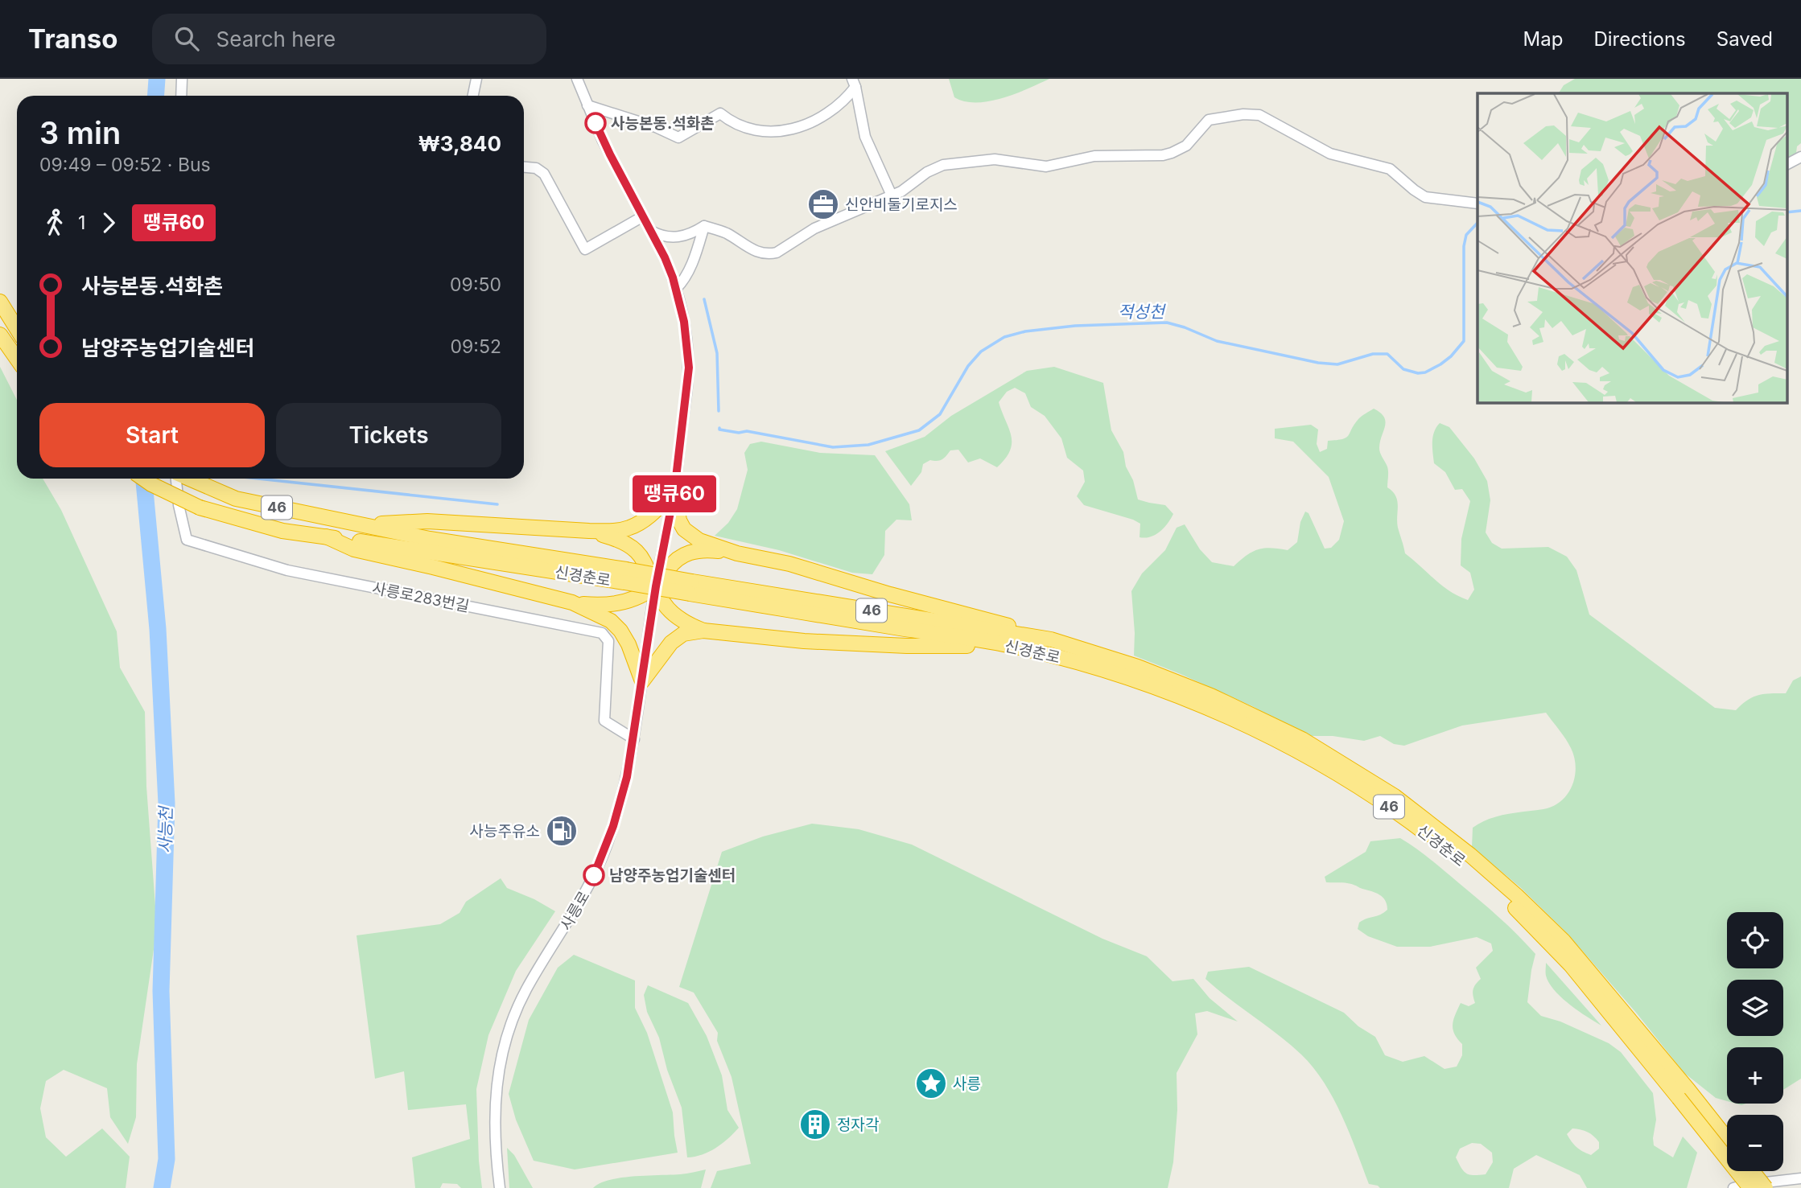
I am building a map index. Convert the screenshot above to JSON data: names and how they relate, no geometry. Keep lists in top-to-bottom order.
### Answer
{
  "streets": {
    "highway": ["46", "신경춘로"],
    "street": ["사릉로283번길", "사릉로"]
  },
  "crossings": [
    ["사릉로283번길", "사릉로"]
  ],
  "water": ["적성천", "사능천"],
  "places": {
    "other": ["사능본동.석화촌", "남양주농업기술센터"],
    "office": ["신안비둘기로지스"],
    "fuel station": ["사능주유소"],
    "place": ["사릉"],
    "building": ["정자각"]
  },
  "lines": ["bus line 땡큐60"],
  "page": {
    "header": "Transo",
    "search": "Search here",
    "nav": ["Map", "Directions", "Saved"],
    "on_map": "땡큐60",
    "heading": ["3 min", "09:49 – 09:52 · Bus", "₩3,840"],
    "legs": ["1", "땡큐60"],
    "list": [
      {
        "name": "사능본동.석화촌",
        "value": "09:50"
      },
      {
        "name": "남양주농업기술센터",
        "value": "09:52"
      }
    ],
    "buttons": ["Start", "Tickets"],
    "map_buttons": ["+", "−"]
  }
}
